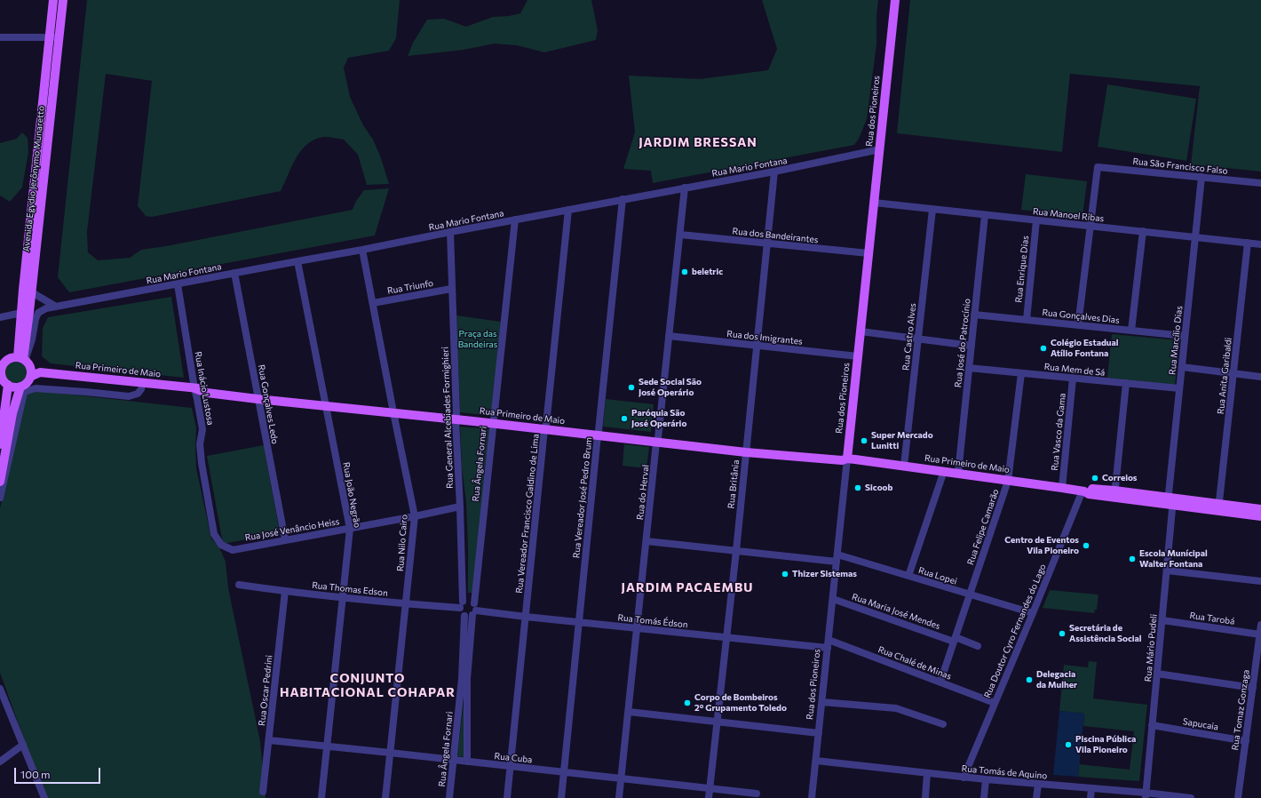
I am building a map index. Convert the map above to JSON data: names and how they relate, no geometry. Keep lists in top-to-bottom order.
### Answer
{
  "streets": {
    "main road": ["Rua dos Pioneiros", "Avenida Egydio Jerônymo Munaretto", "Rua Primeiro de Maio"],
    "street": [
      "Rua São Francisco Falso",
      "Rua Mario Fontana",
      "Rua Manoel Ribas",
      "Rua dos Bandeirantes",
      "Rua Enrique Dias",
      "Rua Triunfo",
      "Rua Gonçalves Dias",
      "Rua Castro Alves",
      "Rua dos Imigrantes",
      "Rua Marcílio Dias",
      "Rua José do Patrocínio",
      "Rua Mem de Sá",
      "Rua Anita Garibaldi",
      "Rua Inácio Lustosa",
      "Rua Gonçalves Ledo",
      "Rua General Alcebiades Formighieri",
      "Rua Vasco da Gama",
      "Rua Ângela Fornari",
      "Rua Britânia",
      "Rua do Herval",
      "Rua João Negrão",
      "Rua Vereador José Pedro Brum",
      "Rua Vereador Francisco Galdino de Lima",
      "Rua Felipe Camarão",
      "Rua José Venâncio Heiss",
      "Rua Nilo Cairo",
      "Rua Lopei",
      "Rua Thomas Edson",
      "Rua Maria José Mendes",
      "Rua Tarobá",
      "Rua Tomás Édson",
      "Rua Doutor Cyro Fernandes do Lago",
      "Rua Mário Pudeli",
      "Rua Chalé de Minas",
      "Rua Oscar Pedrini",
      "Rua Tomaz Gonzaga",
      "Sapucaia",
      "Rua Cuba",
      "Rua Tomás de Aquino"
    ]
  },
  "crossings": [
    ["Rua dos Pioneiros", "Rua Mario Fontana"],
    ["Rua dos Pioneiros", "Rua Manoel Ribas"],
    ["Rua dos Pioneiros", "Rua dos Bandeirantes"],
    ["Rua dos Pioneiros", "Rua dos Imigrantes"],
    ["Rua dos Pioneiros", "Rua Primeiro de Maio"],
    ["Rua dos Pioneiros", "Rua Lopei"],
    ["Rua dos Pioneiros", "Rua Maria José Mendes"],
    ["Rua dos Pioneiros", "Rua Tomás Édson"],
    ["Rua dos Pioneiros", "Rua Chalé de Minas"],
    ["Rua dos Pioneiros", "Rua Tomás de Aquino"],
    ["Rua São Francisco Falso", "Rua Manoel Ribas"],
    ["Rua São Francisco Falso", "Rua Marcílio Dias"],
    ["Rua Mario Fontana", "Avenida Egydio Jerônymo Munaretto"],
    ["Rua Mario Fontana", "Rua Primeiro de Maio"],
    ["Rua Mario Fontana", "Rua Inácio Lustosa"],
    ["Rua Mario Fontana", "Rua Gonçalves Ledo"],
    ["Rua Mario Fontana", "Rua General Alcebiades Formighieri"],
    ["Rua Mario Fontana", "Rua Ângela Fornari"],
    ["Rua Mario Fontana", "Rua Britânia"],
    ["Rua Mario Fontana", "Rua do Herval"],
    ["Rua Mario Fontana", "Rua João Negrão"],
    ["Rua Mario Fontana", "Rua Vereador José Pedro Brum"],
    ["Rua Mario Fontana", "Rua Vereador Francisco Galdino de Lima"],
    ["Rua Mario Fontana", "Rua Nilo Cairo"],
    ["Avenida Egydio Jerônymo Munaretto", "Rua Primeiro de Maio"],
    ["Rua Manoel Ribas", "Rua Enrique Dias"],
    ["Rua Manoel Ribas", "Rua Castro Alves"],
    ["Rua Manoel Ribas", "Rua Marcílio Dias"],
    ["Rua Manoel Ribas", "Rua José do Patrocínio"],
    ["Rua Manoel Ribas", "Rua Anita Garibaldi"],
    ["Rua dos Bandeirantes", "Rua Britânia"],
    ["Rua dos Bandeirantes", "Rua do Herval"],
    ["Rua Enrique Dias", "Rua Gonçalves Dias"],
    ["Rua Triunfo", "Rua General Alcebiades Formighieri"],
    ["Rua Triunfo", "Rua Nilo Cairo"],
    ["Rua Gonçalves Dias", "Rua Marcílio Dias"],
    ["Rua Gonçalves Dias", "Rua José do Patrocínio"],
    ["Rua Castro Alves", "Rua Primeiro de Maio"],
    ["Rua dos Imigrantes", "Rua Britânia"],
    ["Rua dos Imigrantes", "Rua do Herval"],
    ["Rua Marcílio Dias", "Rua Primeiro de Maio"],
    ["Rua Marcílio Dias", "Rua Mem de Sá"],
    ["Rua Marcílio Dias", "Rua Mário Pudeli"],
    ["Rua José do Patrocínio", "Rua Primeiro de Maio"],
    ["Rua José do Patrocínio", "Rua Mem de Sá"],
    ["Rua Primeiro de Maio", "Rua Anita Garibaldi"],
    ["Rua Primeiro de Maio", "Rua Inácio Lustosa"],
    ["Rua Primeiro de Maio", "Rua Gonçalves Ledo"],
    ["Rua Primeiro de Maio", "Rua General Alcebiades Formighieri"],
    ["Rua Primeiro de Maio", "Rua Vasco da Gama"],
    ["Rua Primeiro de Maio", "Rua Ângela Fornari"],
    ["Rua Primeiro de Maio", "Rua Britânia"],
    ["Rua Primeiro de Maio", "Rua do Herval"],
    ["Rua Primeiro de Maio", "Rua João Negrão"],
    ["Rua Primeiro de Maio", "Rua Vereador José Pedro Brum"],
    ["Rua Primeiro de Maio", "Rua Vereador Francisco Galdino de Lima"],
    ["Rua Primeiro de Maio", "Rua Felipe Camarão"],
    ["Rua Primeiro de Maio", "Rua Nilo Cairo"],
    ["Rua Primeiro de Maio", "Rua Doutor Cyro Fernandes do Lago"],
    ["Rua Primeiro de Maio", "Rua Mário Pudeli"],
    ["Rua Mem de Sá", "Rua Vasco da Gama"],
    ["Rua Mem de Sá", "Rua Felipe Camarão"],
    ["Rua Inácio Lustosa", "Rua José Venâncio Heiss"],
    ["Rua Gonçalves Ledo", "Rua José Venâncio Heiss"],
    ["Rua General Alcebiades Formighieri", "Rua Ângela Fornari"],
    ["Rua General Alcebiades Formighieri", "Rua José Venâncio Heiss"],
    ["Rua General Alcebiades Formighieri", "Rua Thomas Edson"],
    ["Rua General Alcebiades Formighieri", "Rua Tomás Édson"],
    ["Rua Ângela Fornari", "Rua Thomas Edson"],
    ["Rua Ângela Fornari", "Rua Tomás Édson"],
    ["Rua Ângela Fornari", "Rua Cuba"],
    ["Rua Britânia", "Rua Lopei"],
    ["Rua Britânia", "Rua Tomás Édson"],
    ["Rua Britânia", "Rua Cuba"],
    ["Rua do Herval", "Rua Lopei"],
    ["Rua do Herval", "Rua Tomás Édson"],
    ["Rua do Herval", "Rua Cuba"],
    ["Rua João Negrão", "Rua José Venâncio Heiss"],
    ["Rua João Negrão", "Rua Thomas Edson"],
    ["Rua João Negrão", "Rua Cuba"],
    ["Rua Vereador José Pedro Brum", "Rua Tomás Édson"],
    ["Rua Vereador José Pedro Brum", "Rua Cuba"],
    ["Rua Vereador Francisco Galdino de Lima", "Rua Tomás Édson"],
    ["Rua Vereador Francisco Galdino de Lima", "Rua Cuba"],
    ["Rua Felipe Camarão", "Rua Lopei"],
    ["Rua Felipe Camarão", "Rua Maria José Mendes"],
    ["Rua Felipe Camarão", "Rua Chalé de Minas"],
    ["Rua José Venâncio Heiss", "Rua Nilo Cairo"],
    ["Rua Nilo Cairo", "Rua Thomas Edson"],
    ["Rua Nilo Cairo", "Rua Cuba"],
    ["Rua Lopei", "Rua Doutor Cyro Fernandes do Lago"],
    ["Rua Thomas Edson", "Rua Tomás Édson"],
    ["Rua Thomas Edson", "Rua Oscar Pedrini"],
    ["Rua Tarobá", "Rua Mário Pudeli"],
    ["Rua Tarobá", "Rua Tomaz Gonzaga"],
    ["Rua Doutor Cyro Fernandes do Lago", "Rua Chalé de Minas"],
    ["Rua Doutor Cyro Fernandes do Lago", "Rua Tomás de Aquino"],
    ["Rua Mário Pudeli", "Sapucaia"],
    ["Rua Mário Pudeli", "Rua Tomás de Aquino"],
    ["Rua Oscar Pedrini", "Rua Cuba"],
    ["Rua Tomaz Gonzaga", "Sapucaia"]
  ],
  "districts": ["JARDIM BRESSAN", "JARDIM PACAEMBU", "CONJUNTO HABITACIONAL COHAPAR"],
  "parks": ["Praça das Bandeiras"],
  "places": [
    "beletric",
    "Colégio Estadual Atílio Fontana",
    "Sede Social São José Operário",
    "Paróquia São José Operário",
    "Super Mercado Lunitti",
    "Correios",
    "Sicoob",
    "Centro de Eventos Vila Pioneiro",
    "Escola Munícipal Walter Fontana",
    "Thizer Sistemas",
    "Secretária de Assistência Social",
    "Delegacia da Mulher",
    "Corpo de Bombeiros 2º Grupamento Toledo",
    "Piscina Pública Vila Pioneiro"
  ],
  "scale_bar": "100 m"
}
